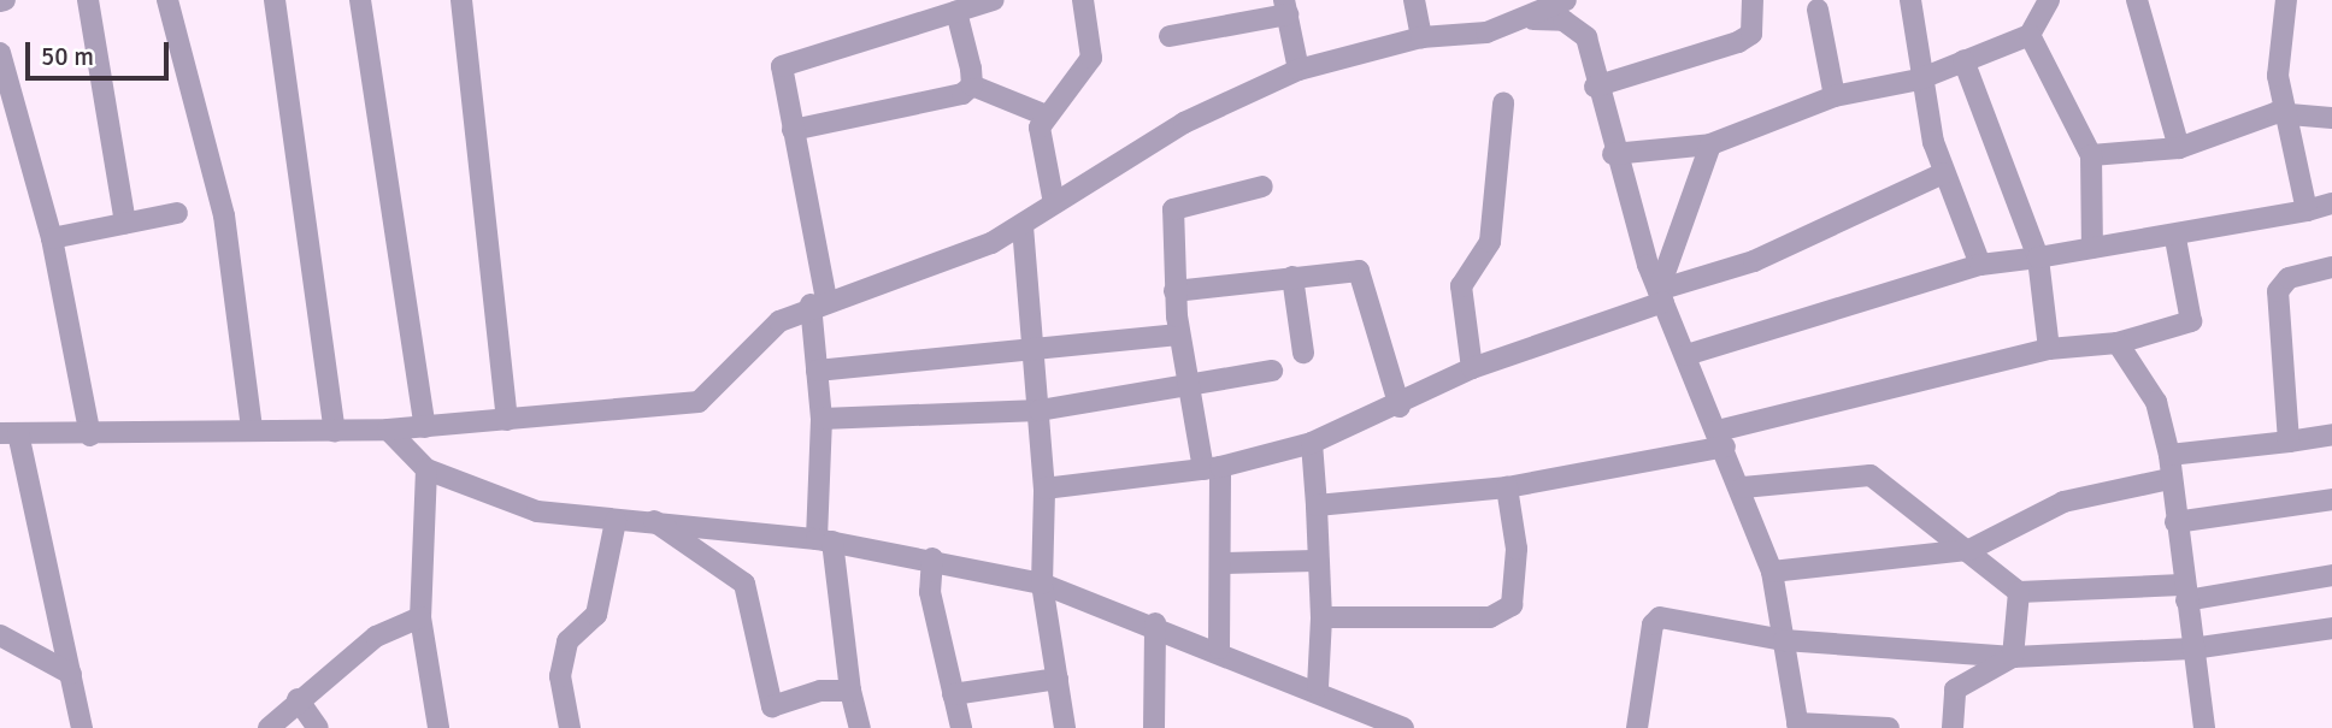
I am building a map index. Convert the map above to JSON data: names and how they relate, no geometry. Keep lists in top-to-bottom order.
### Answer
{
  "scale_bar": "50 m"
}
